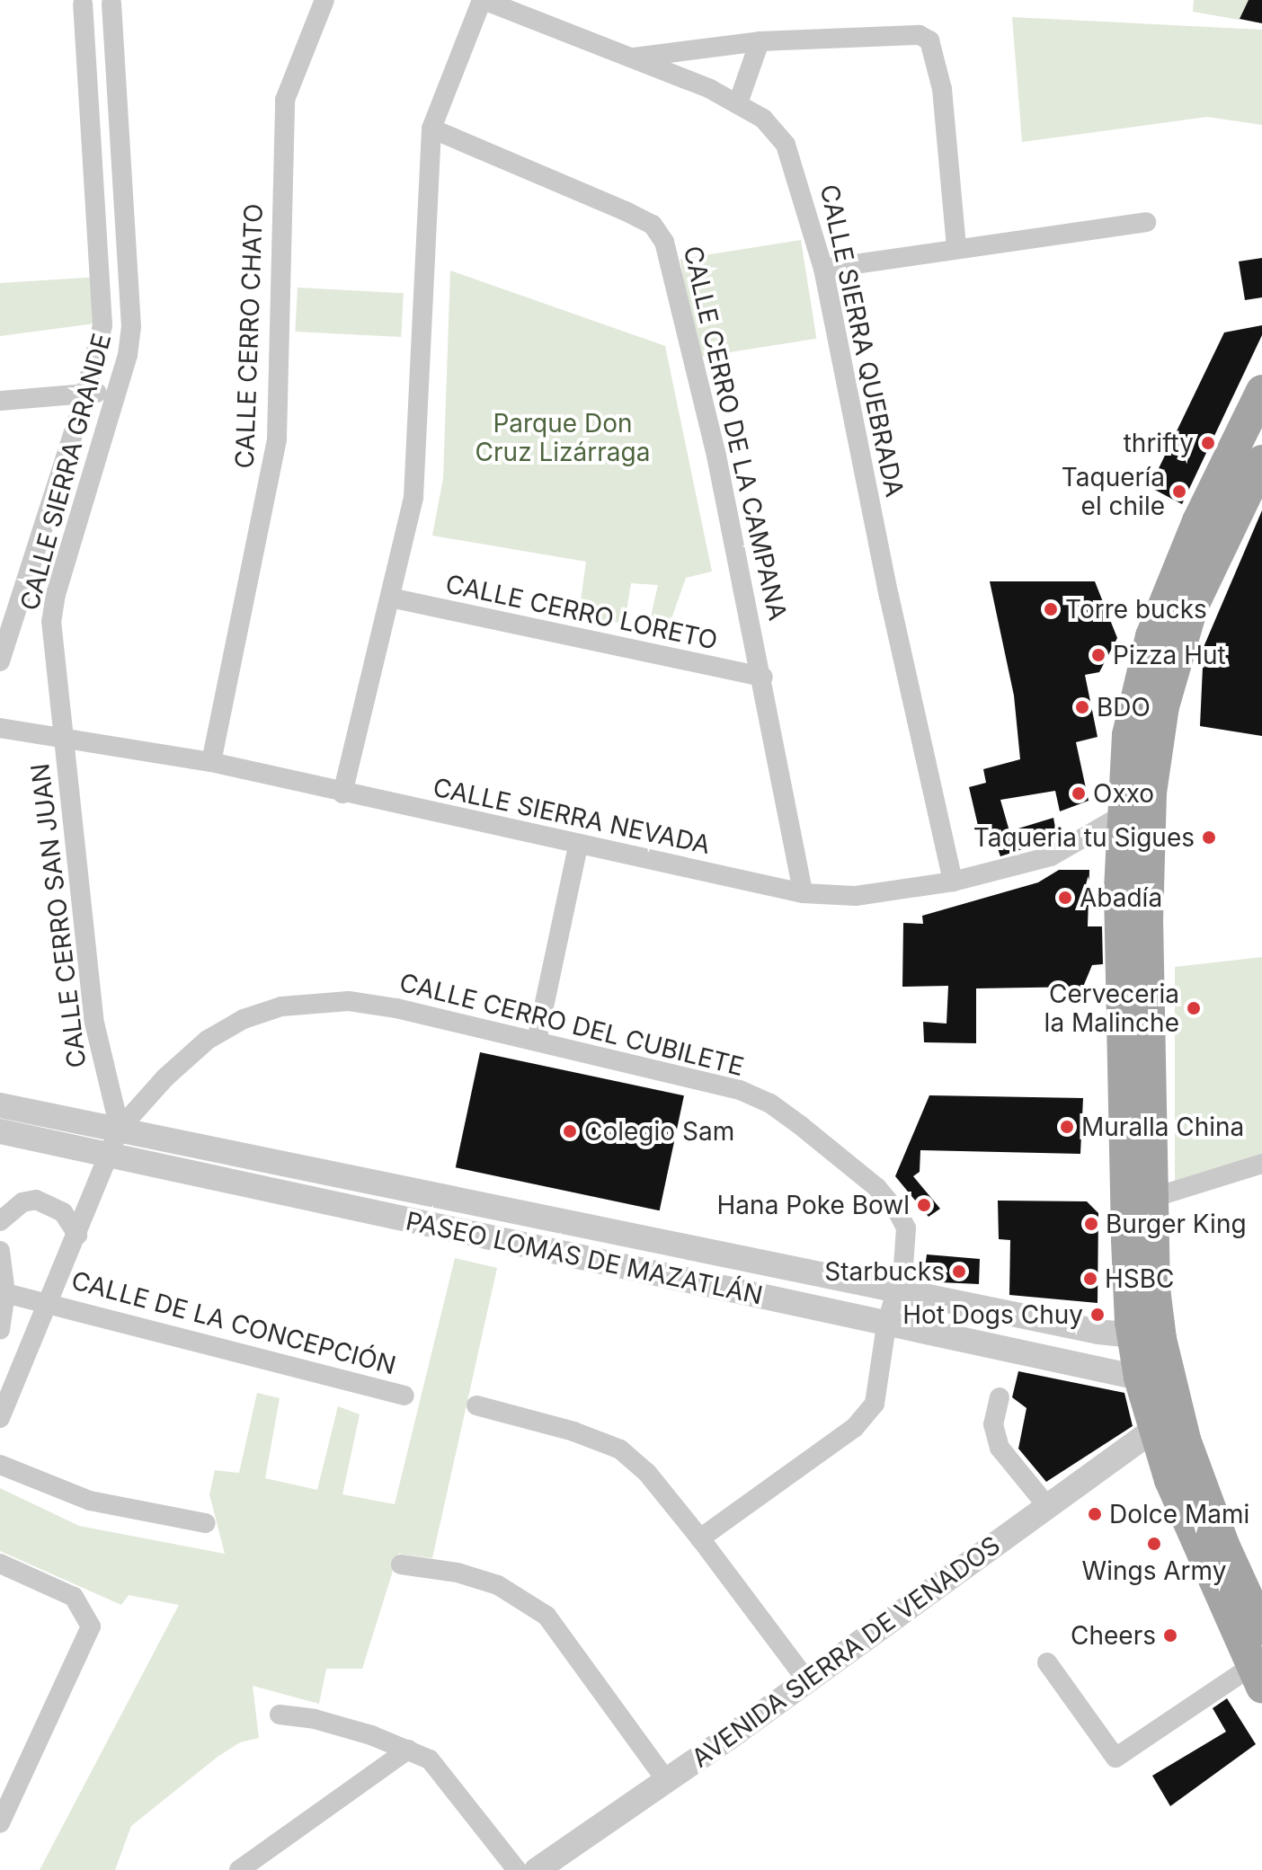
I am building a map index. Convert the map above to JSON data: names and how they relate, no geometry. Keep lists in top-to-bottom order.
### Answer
{
  "streets": {
    "street": [
      "CALLE CERRO CHATO",
      "CALLE SIERRA QUEBRADA",
      "CALLE CERRO DE LA CAMPANA",
      "CALLE SIERRA GRANDE",
      "CALLE CERRO LORETO",
      "CALLE SIERRA NEVADA",
      "CALLE CERRO SAN JUAN",
      "CALLE CERRO DEL CUBILETE",
      "PASEO LOMAS DE MAZATLÁN",
      "CALLE DE LA CONCEPCIÓN",
      "AVENIDA SIERRA DE VENADOS"
    ]
  },
  "crossings": [
    ["CALLE CERRO CHATO", "CALLE SIERRA NEVADA"],
    ["CALLE SIERRA QUEBRADA", "CALLE SIERRA NEVADA"],
    ["CALLE CERRO DE LA CAMPANA", "CALLE CERRO LORETO"],
    ["CALLE CERRO DE LA CAMPANA", "CALLE SIERRA NEVADA"],
    ["CALLE SIERRA GRANDE", "CALLE SIERRA NEVADA"],
    ["CALLE SIERRA GRANDE", "CALLE CERRO SAN JUAN"],
    ["CALLE SIERRA NEVADA", "CALLE CERRO SAN JUAN"],
    ["CALLE CERRO SAN JUAN", "CALLE CERRO DEL CUBILETE"],
    ["CALLE CERRO SAN JUAN", "PASEO LOMAS DE MAZATLÁN"],
    ["CALLE CERRO DEL CUBILETE", "PASEO LOMAS DE MAZATLÁN"]
  ],
  "parks": ["Parque Don Cruz Lizárraga"],
  "places": [
    "thrifty",
    "Taquería el chile",
    "Torre bucks",
    "Pizza Hut",
    "BDO",
    "Oxxo",
    "Taqueria tu Sigues",
    "Abadía",
    "Cerveceria la Malinche",
    "Muralla China",
    "Colegio Sam",
    "Hana Poke Bowl",
    "Burger King",
    "Starbucks",
    "HSBC",
    "Hot Dogs Chuy",
    "Dolce Mami",
    "Wings Army",
    "Cheers"
  ]
}
